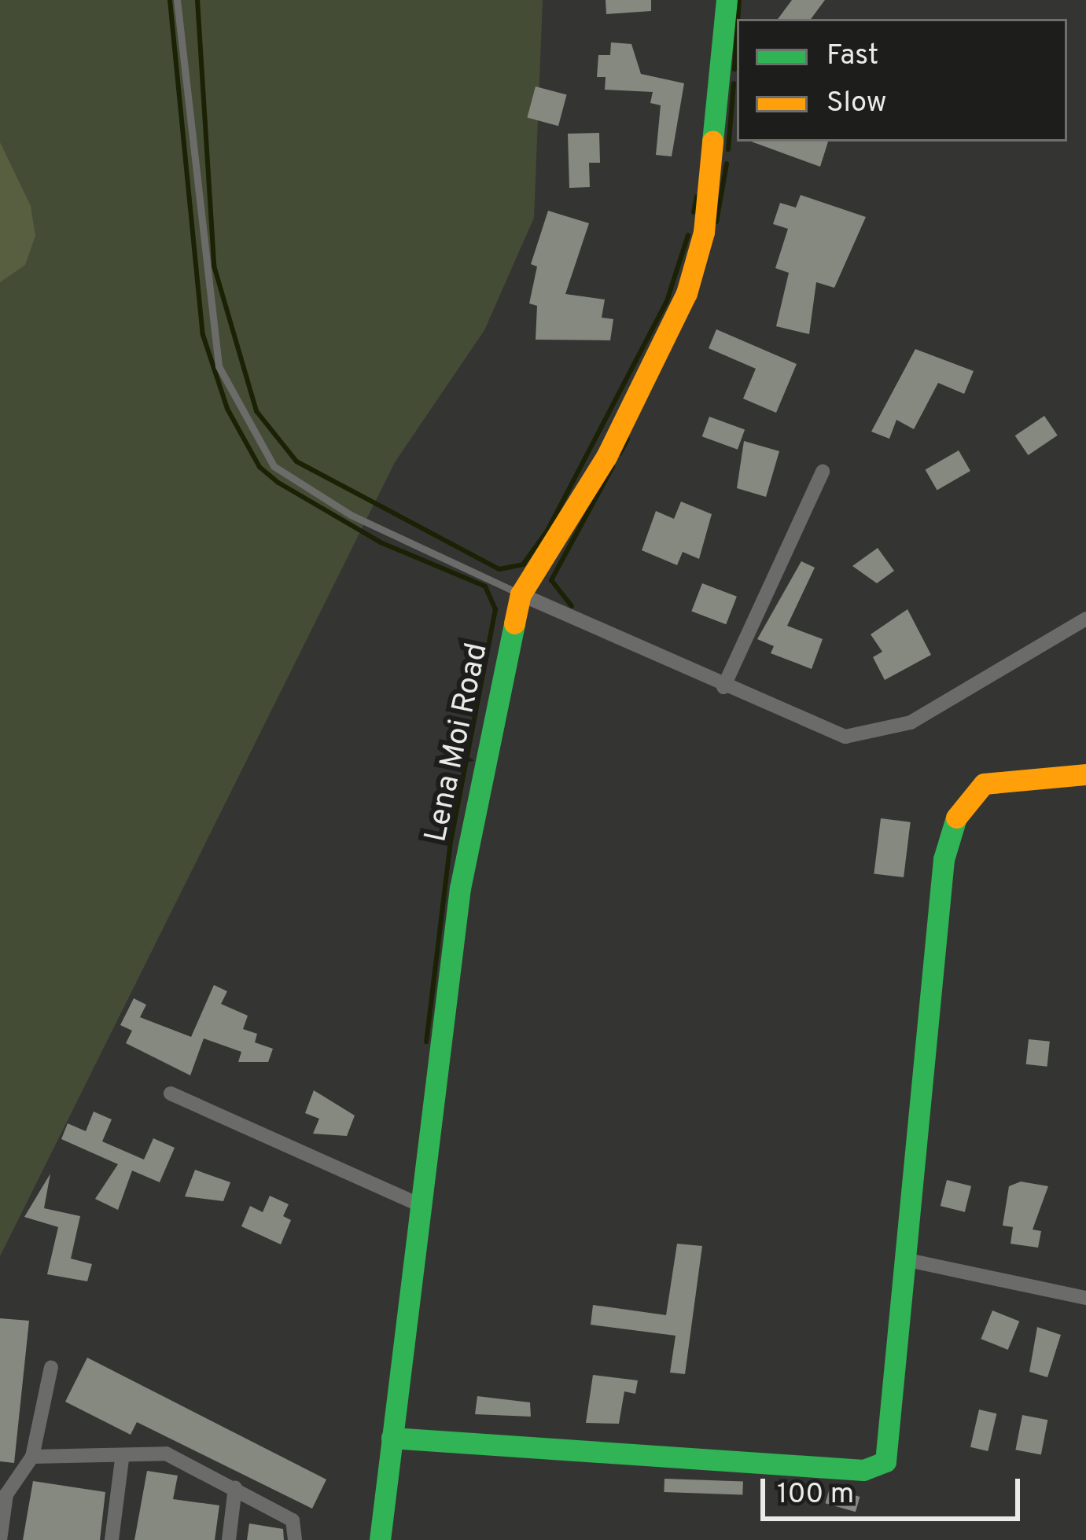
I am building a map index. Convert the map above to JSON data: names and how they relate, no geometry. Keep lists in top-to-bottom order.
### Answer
{
  "streets": {
    "street": ["Lena Moi Road"]
  },
  "legend": ["Fast", "Slow"],
  "scale_bar": "100 m"
}
